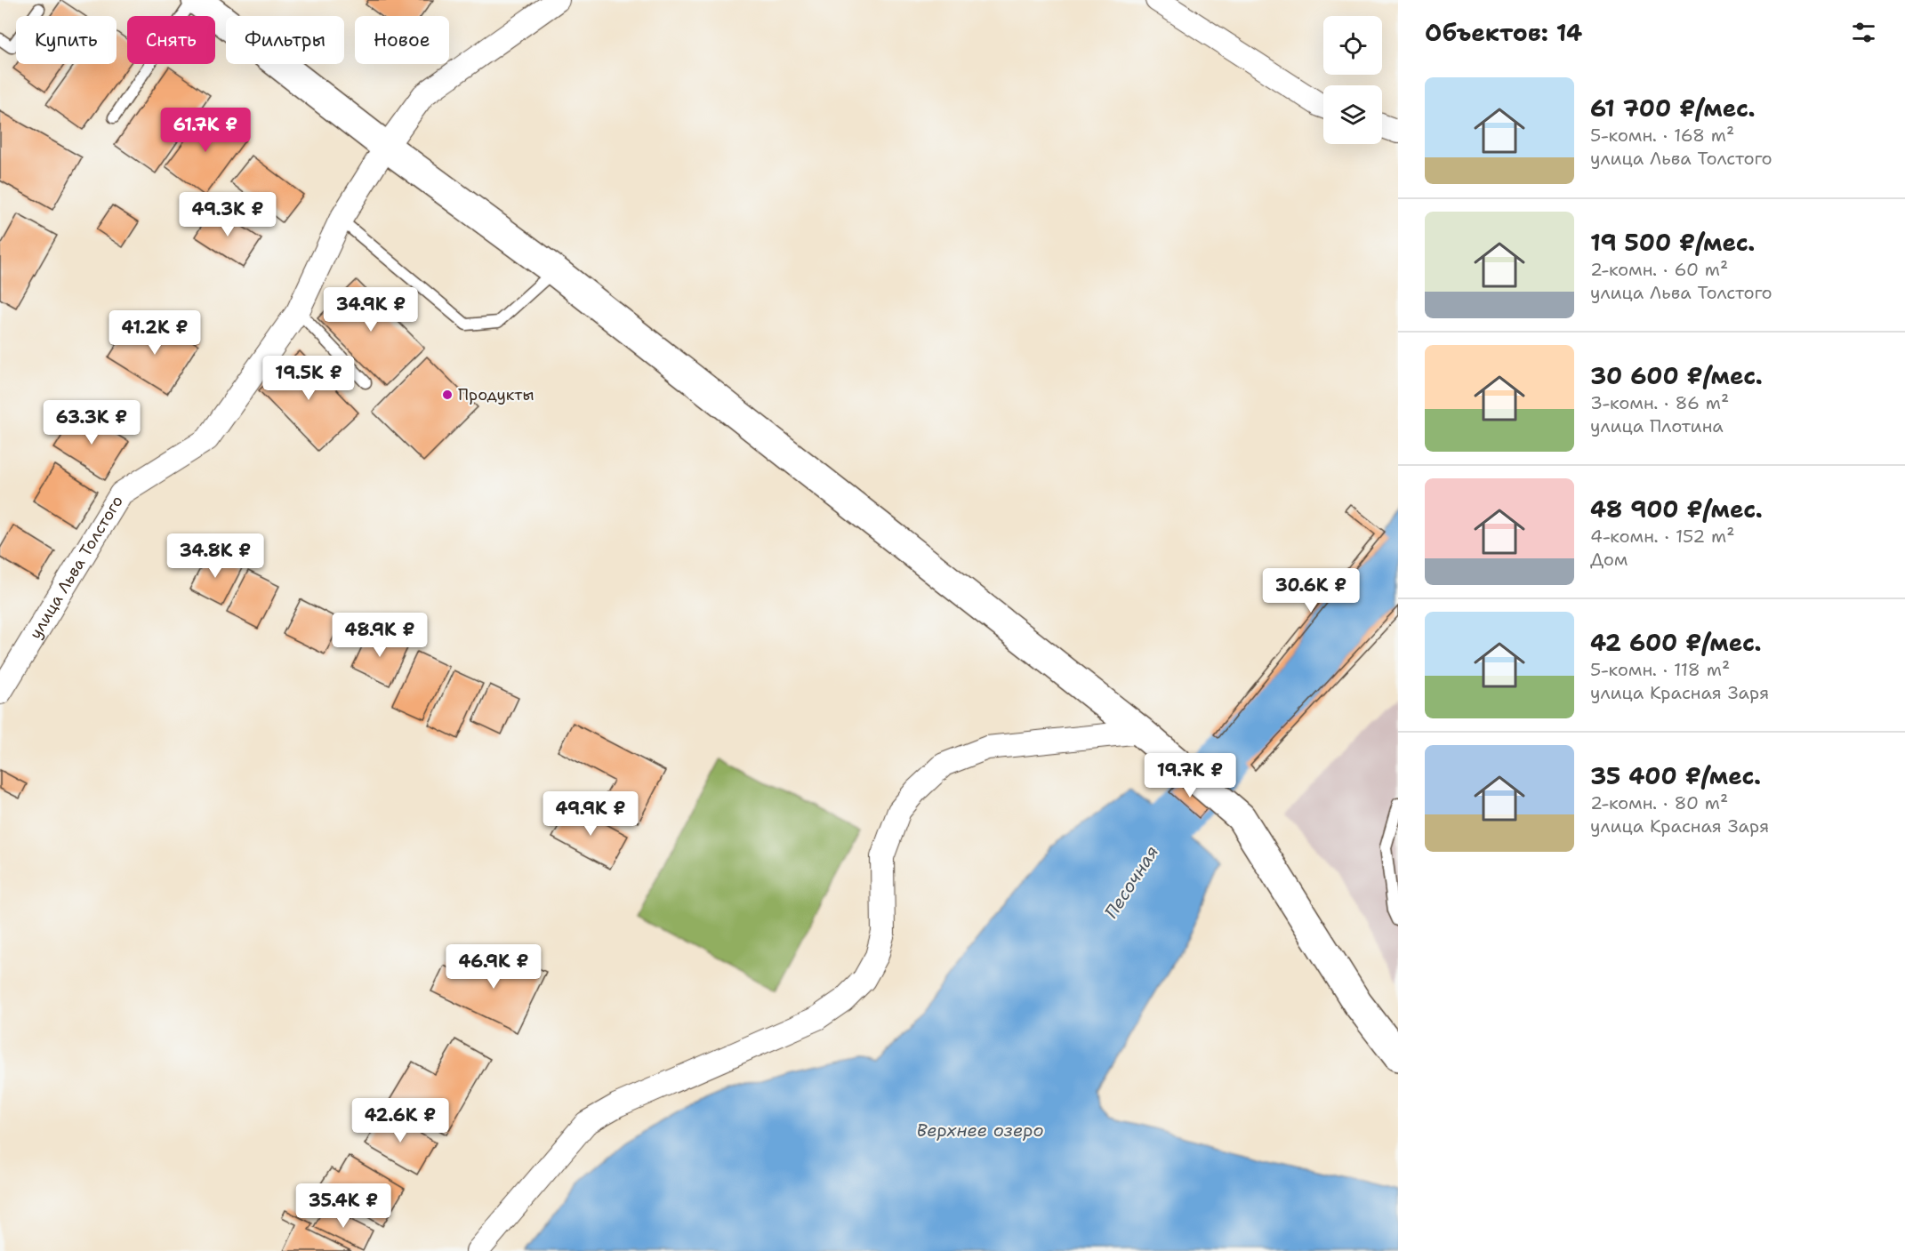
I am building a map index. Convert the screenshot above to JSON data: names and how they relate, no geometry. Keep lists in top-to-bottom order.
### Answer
{
  "streets": {
    "street": ["улица Льва Толстого"]
  },
  "water": ["Песочная", "Верхнее озеро"],
  "places": ["Продукты"],
  "page": {
    "heading": "Объектов: 14",
    "chip": [
      "Купить",
      "Снять",
      "Фильтры",
      "Новое"
    ],
    "list": [
      {
        "name": "61 700 ₽/мес.",
        "note": "5-комн. · 168 m² · улица Льва Толстого"
      },
      {
        "name": "19 500 ₽/мес.",
        "note": "2-комн. · 60 m² · улица Льва Толстого"
      },
      {
        "name": "30 600 ₽/мес.",
        "note": "3-комн. · 86 m² · улица Плотина"
      },
      {
        "name": "48 900 ₽/мес.",
        "note": "4-комн. · 152 m² · Дом"
      },
      {
        "name": "42 600 ₽/мес.",
        "note": "5-комн. · 118 m² · улица Красная Заря"
      },
      {
        "name": "35 400 ₽/мес.",
        "note": "2-комн. · 80 m² · улица Красная Заря"
      }
    ],
    "price": [
      "61.7K ₽",
      "49.3K ₽",
      "34.9K ₽",
      "41.2K ₽",
      "19.5K ₽",
      "63.3K ₽",
      "34.8K ₽",
      "30.6K ₽",
      "48.9K ₽",
      "19.7K ₽",
      "49.9K ₽",
      "46.9K ₽",
      "42.6K ₽",
      "35.4K ₽"
    ]
  }
}
